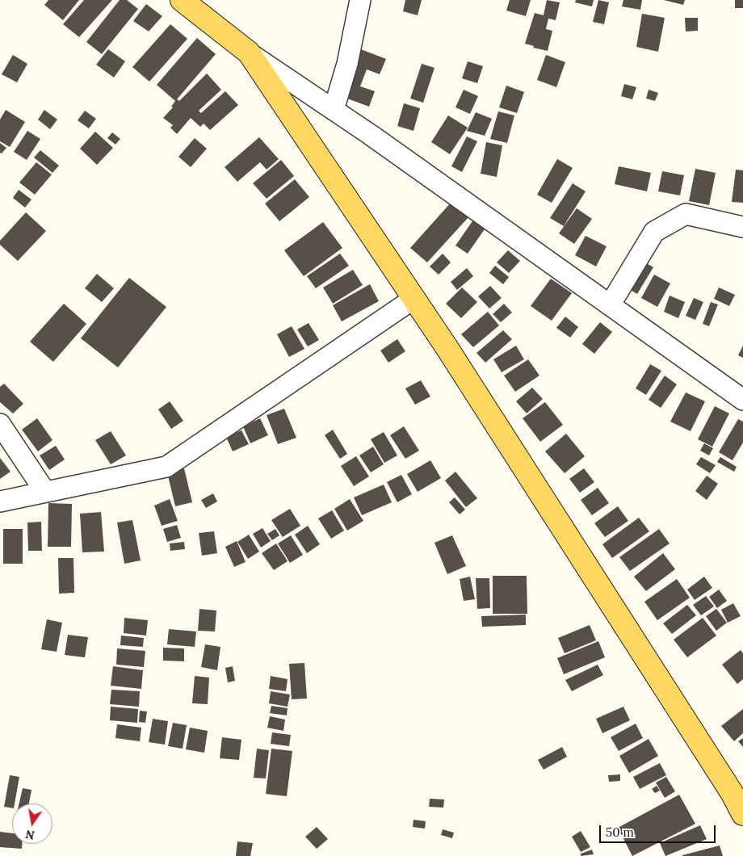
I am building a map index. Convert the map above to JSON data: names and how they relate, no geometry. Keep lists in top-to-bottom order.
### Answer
{
  "scale_bar": "50 m",
  "north": "bottom"
}
